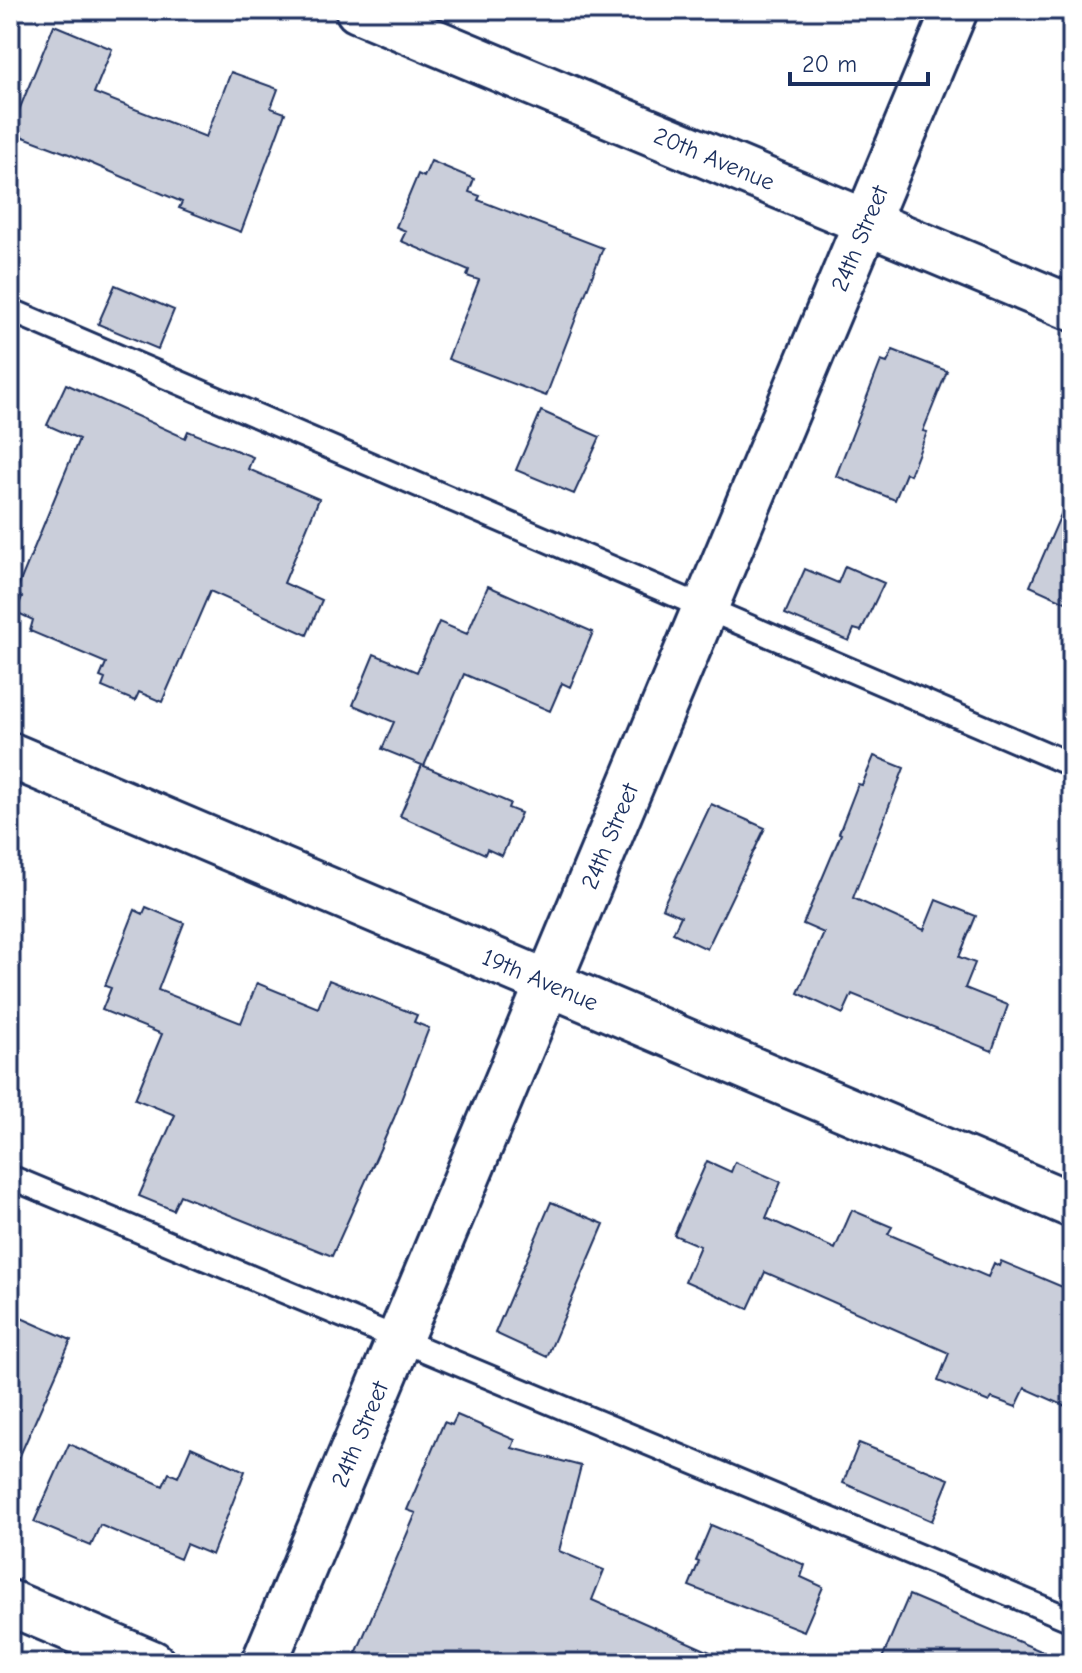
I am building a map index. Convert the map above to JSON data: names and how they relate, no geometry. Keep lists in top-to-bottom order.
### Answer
{
  "streets": {
    "street": ["20th Avenue", "24th Street", "19th Avenue"]
  },
  "crossings": [
    ["20th Avenue", "24th Street"],
    ["24th Street", "19th Avenue"]
  ],
  "scale_bar": "20 m"
}
